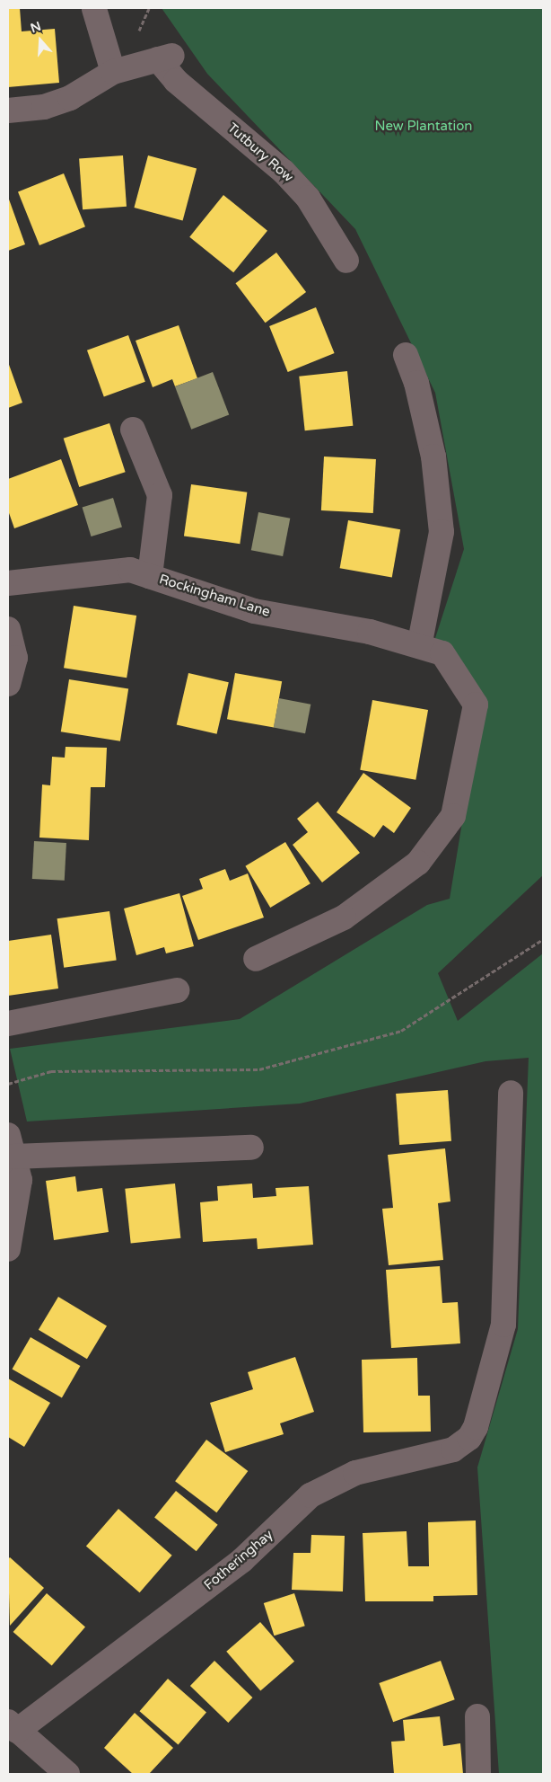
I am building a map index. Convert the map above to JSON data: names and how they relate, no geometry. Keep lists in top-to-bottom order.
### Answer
{
  "streets": {
    "street": ["Tutbury Row", "Rockingham Lane", "Fotheringhay"]
  },
  "parks": ["New Plantation"],
  "north": "top"
}
